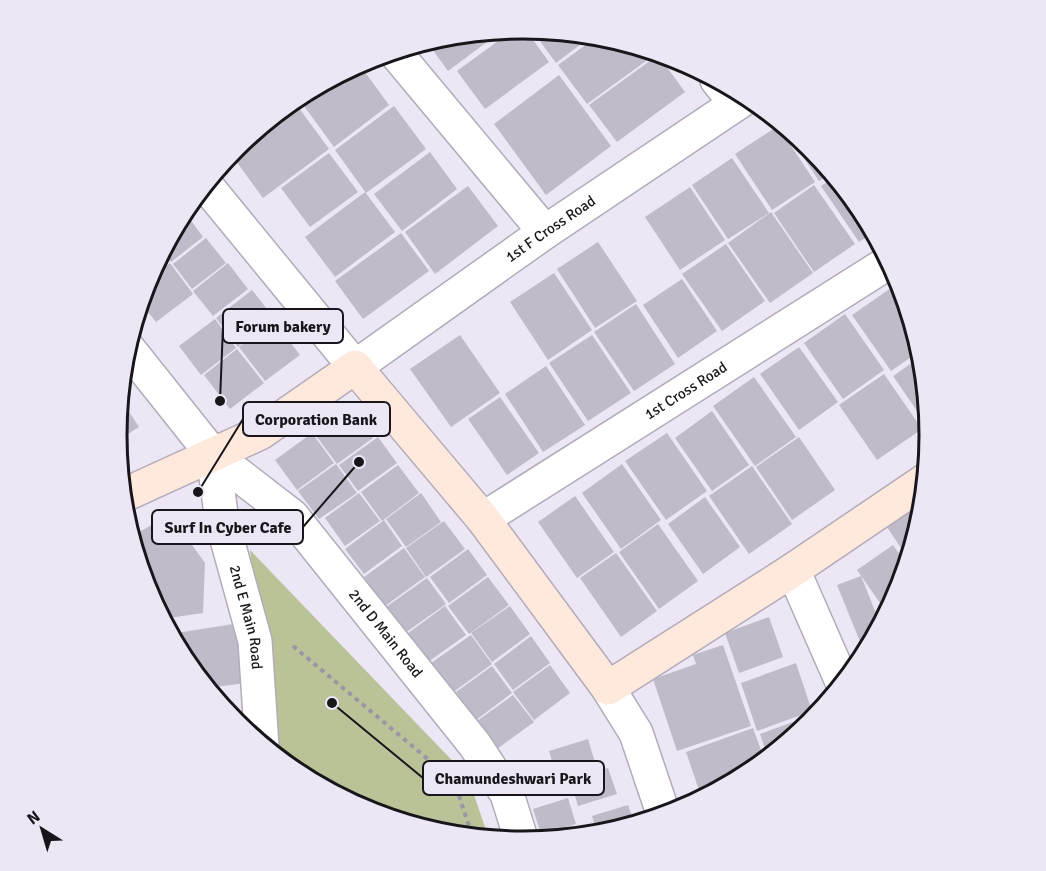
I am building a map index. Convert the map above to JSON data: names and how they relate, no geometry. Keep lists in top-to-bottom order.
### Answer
{
  "streets": {
    "street": [
      "1st F Cross Road",
      "1st Cross Road",
      "2nd E Main Road",
      "2nd D Main Road"
    ]
  },
  "crossings": [
    ["2nd E Main Road", "2nd D Main Road"]
  ],
  "places": [
    "Forum bakery",
    "Surf In Cyber Cafe",
    "Corporation Bank",
    "Chamundeshwari Park"
  ],
  "north": "top left"
}
